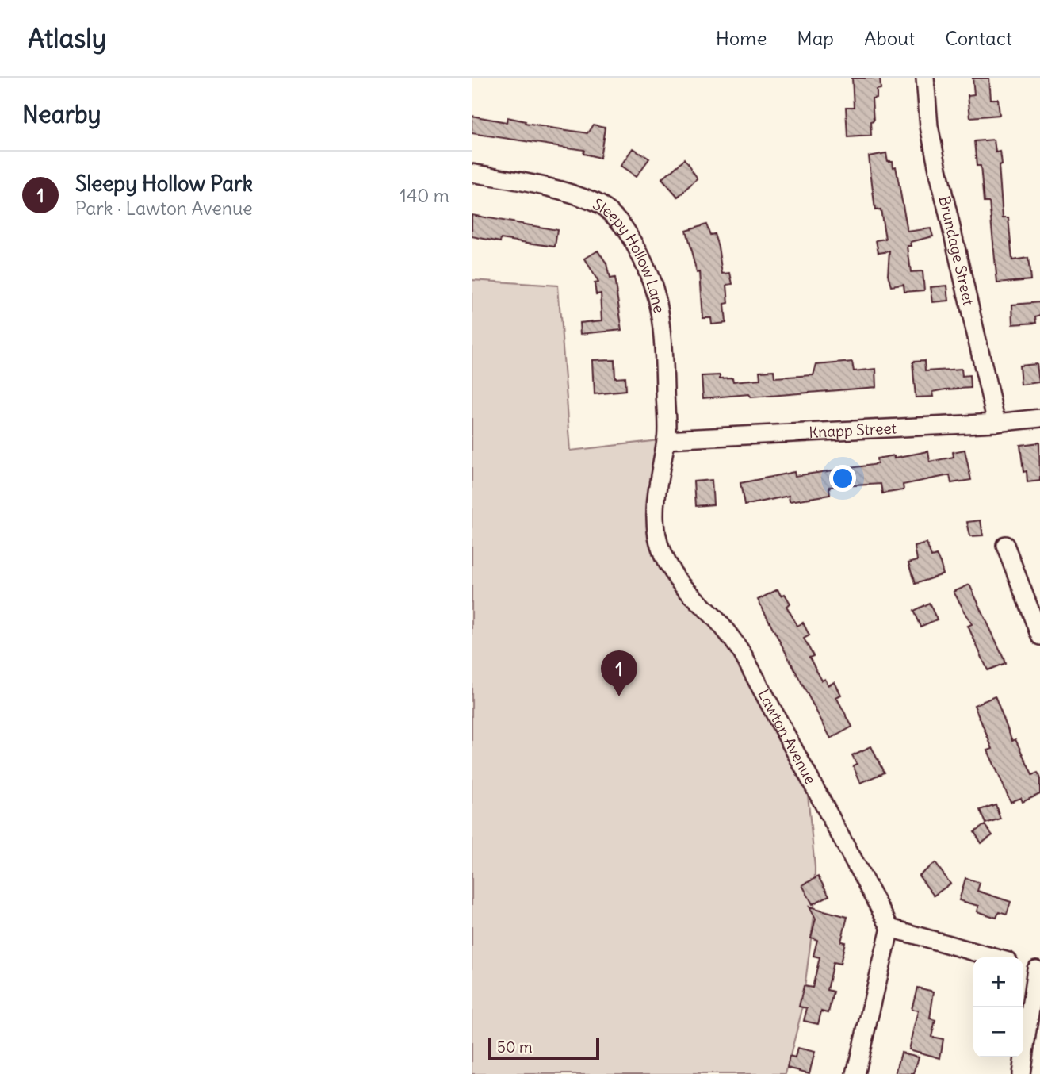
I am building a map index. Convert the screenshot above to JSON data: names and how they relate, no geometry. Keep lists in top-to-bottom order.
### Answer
{
  "streets": {
    "street": [
      "Brundage Street",
      "Sleepy Hollow Lane",
      "Knapp Street",
      "Lawton Avenue"
    ]
  },
  "crossings": [
    ["Brundage Street", "Knapp Street"],
    ["Sleepy Hollow Lane", "Knapp Street"],
    ["Sleepy Hollow Lane", "Lawton Avenue"],
    ["Knapp Street", "Lawton Avenue"]
  ],
  "scale_bar": "50 m",
  "page": {
    "header": "Atlasly",
    "nav": [
      "Home",
      "Map",
      "About",
      "Contact"
    ],
    "heading": "Nearby",
    "list": [
      {
        "mark": "1",
        "name": "Sleepy Hollow Park",
        "note": "Park · Lawton Avenue",
        "value": "140 m"
      }
    ],
    "pins": "1",
    "map_buttons": ["+", "−"],
    "scale": "50 m"
  }
}
